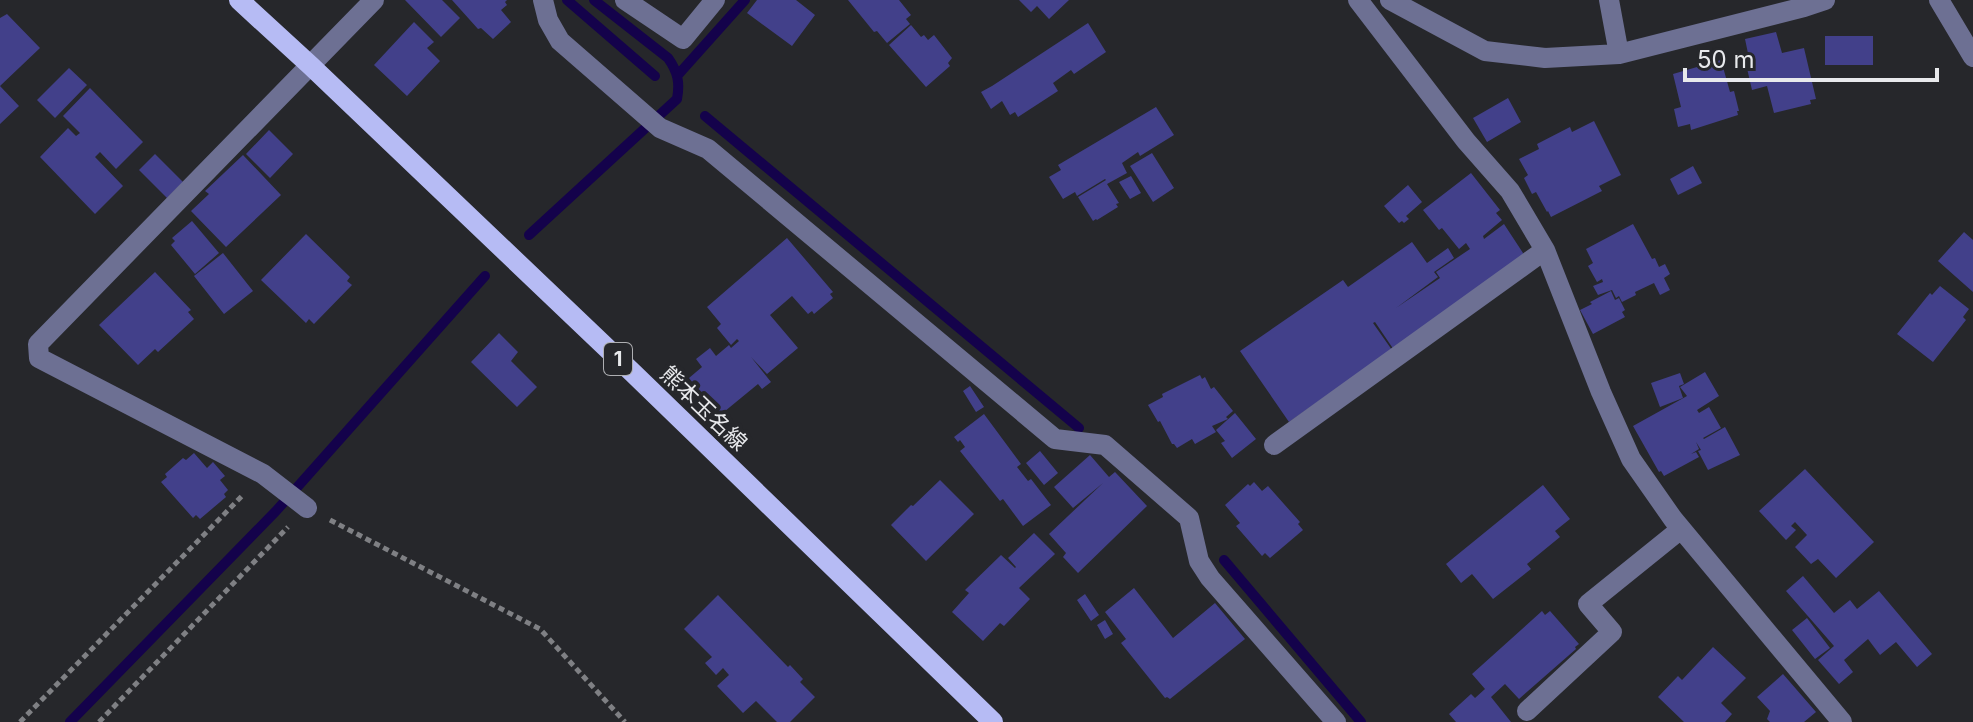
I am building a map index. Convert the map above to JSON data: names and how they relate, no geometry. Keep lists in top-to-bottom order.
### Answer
{
  "streets": {
    "main road": ["1", "熊本玉名線"]
  },
  "scale_bar": "50 m"
}
